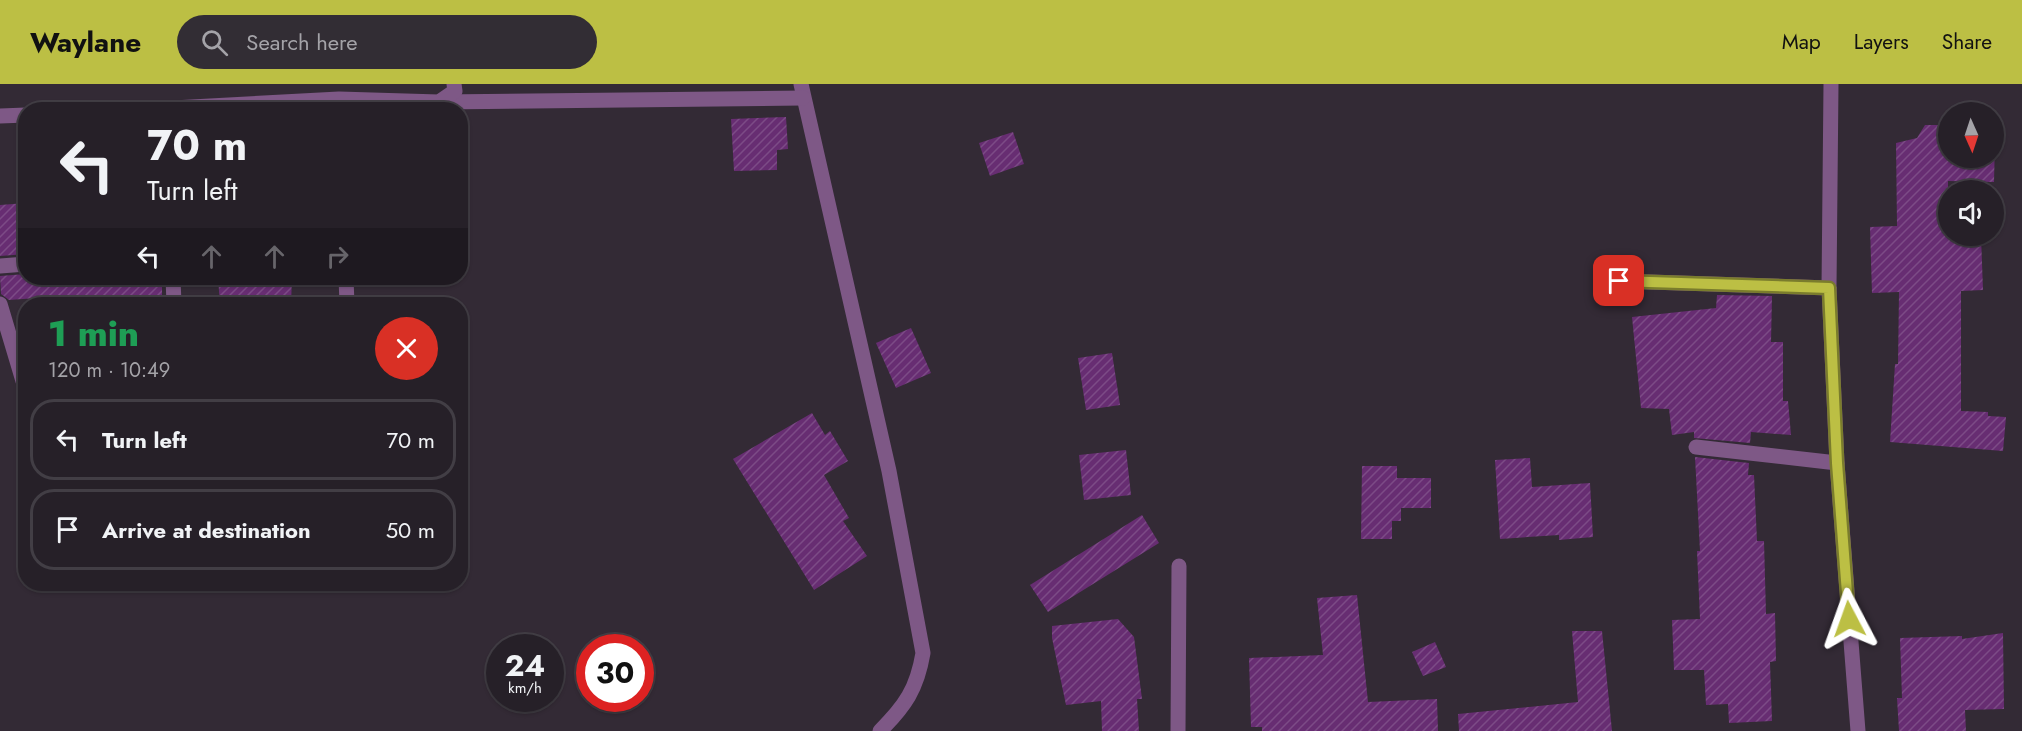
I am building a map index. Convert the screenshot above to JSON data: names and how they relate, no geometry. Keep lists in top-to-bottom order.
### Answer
{
  "north": "bottom",
  "page": {
    "header": "Waylane",
    "search": "Search here",
    "nav": ["Map", "Layers", "Share"],
    "turn": ["70 m", "Turn left"],
    "heading": ["1 min", "120 m · 10:49"],
    "list": [
      {
        "name": "Turn left",
        "value": "70 m"
      },
      {
        "name": "Arrive at destination",
        "value": "50 m"
      }
    ],
    "speed": "24 km/h",
    "limit": "30"
  }
}
